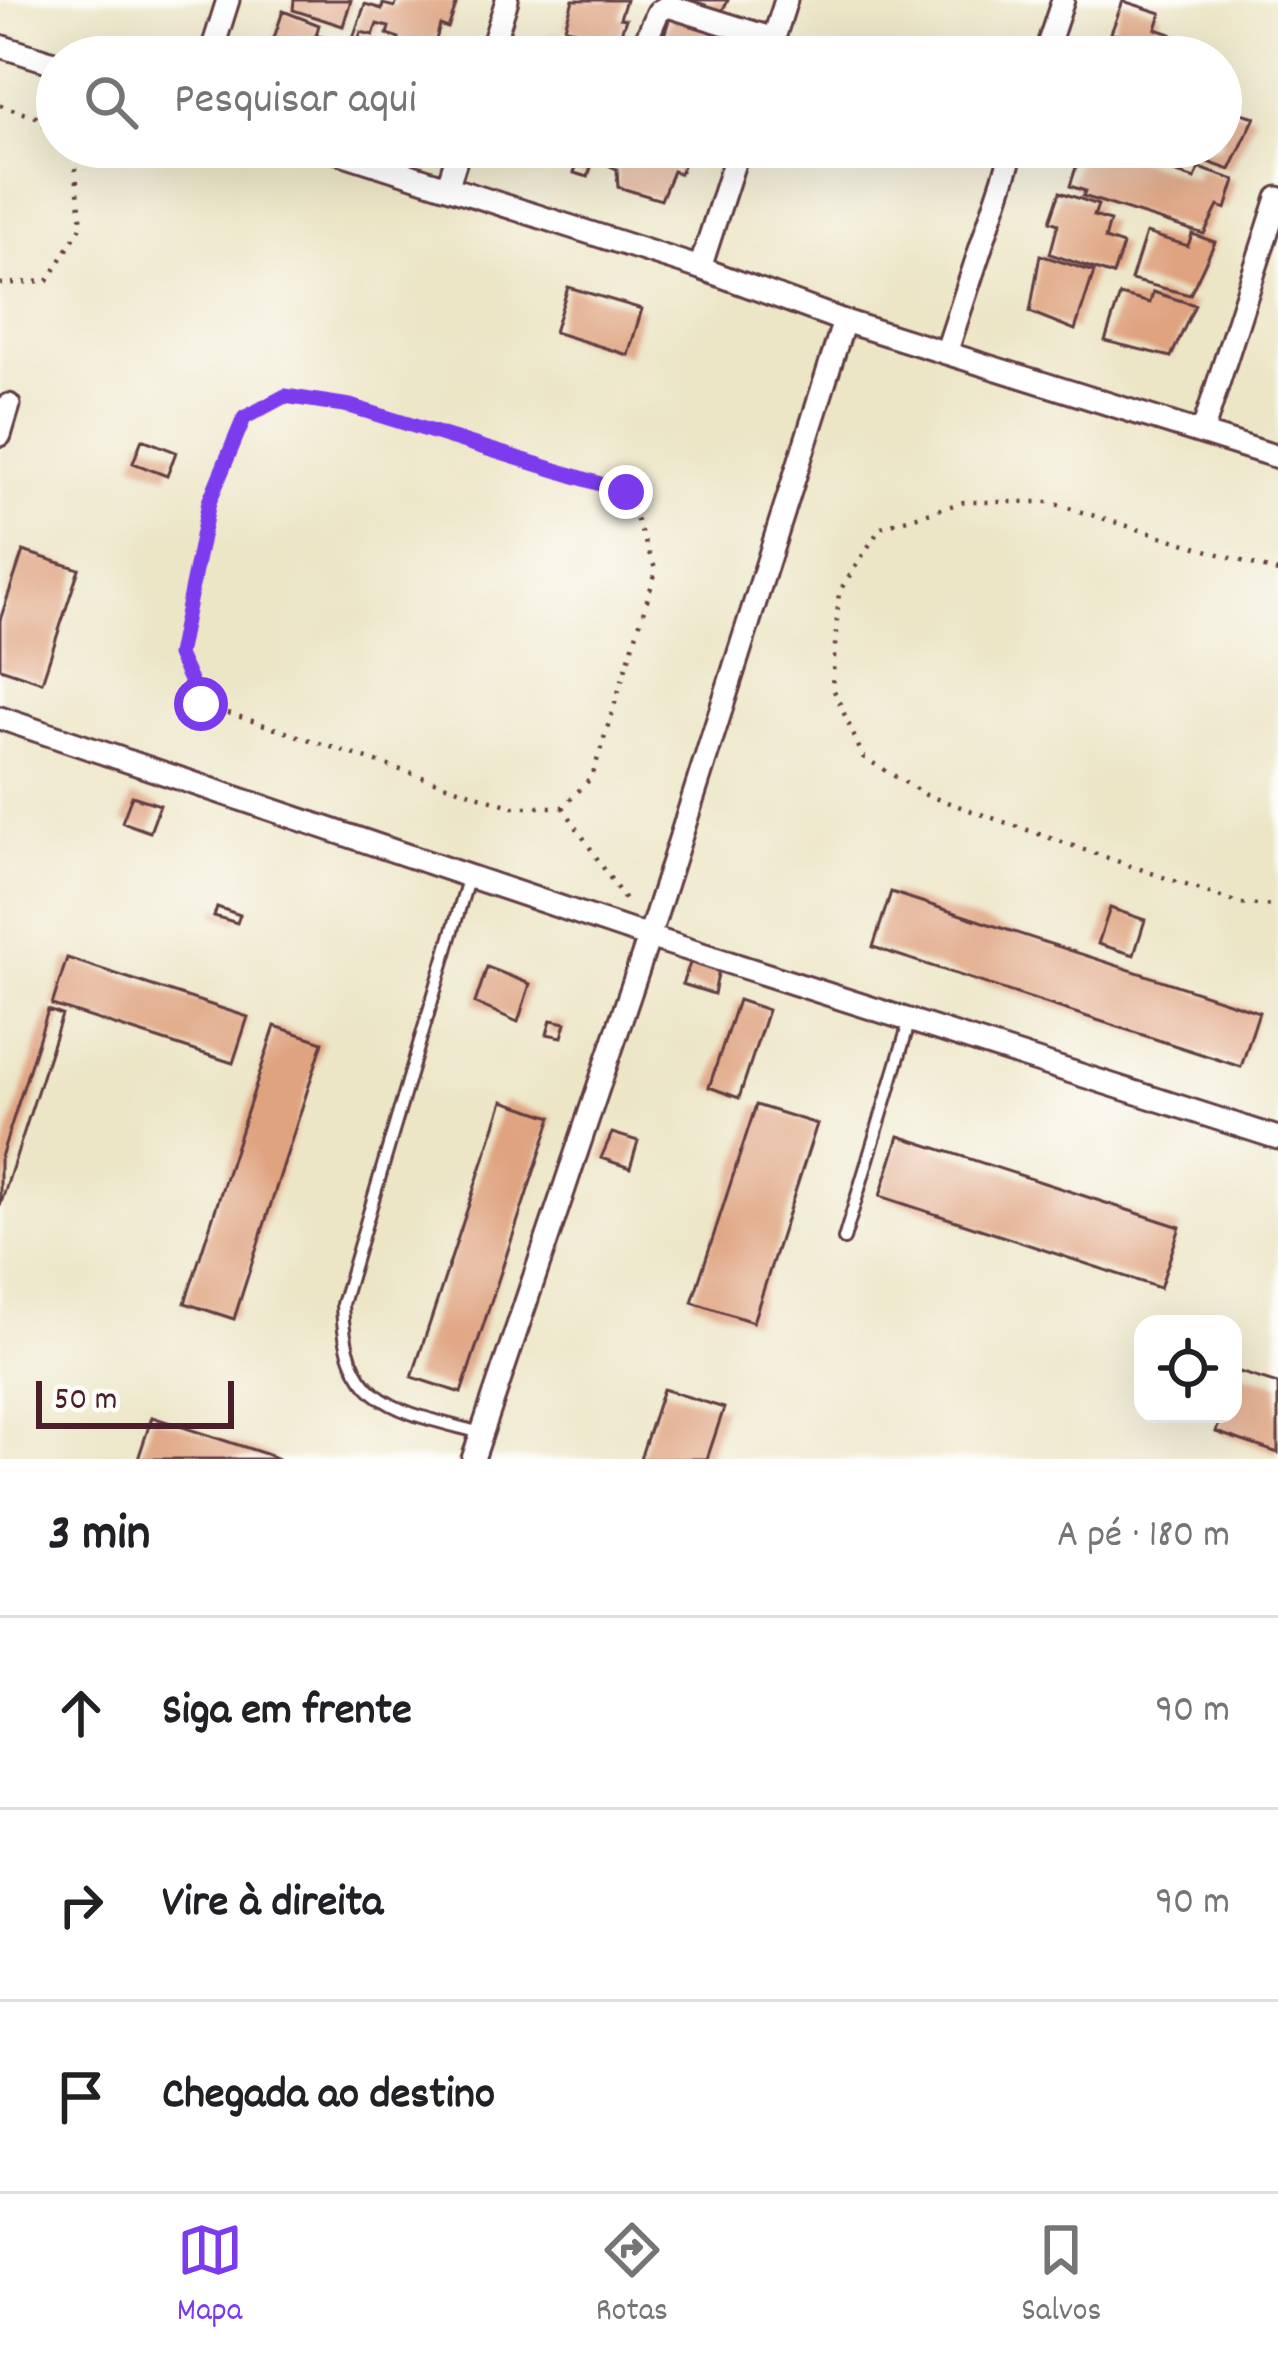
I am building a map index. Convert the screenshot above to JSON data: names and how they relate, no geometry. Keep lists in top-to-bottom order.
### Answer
{
  "scale_bar": "50 m",
  "page": {
    "search": "Pesquisar aqui",
    "scale": "50 m",
    "heading": ["3 min", "A pé · 180 m"],
    "list": [
      ["Siga em frente", "90 m"],
      ["Vire à direita", "90 m"],
      "Chegada ao destino"
    ],
    "nav": ["Mapa", "Rotas", "Salvos"]
  }
}
